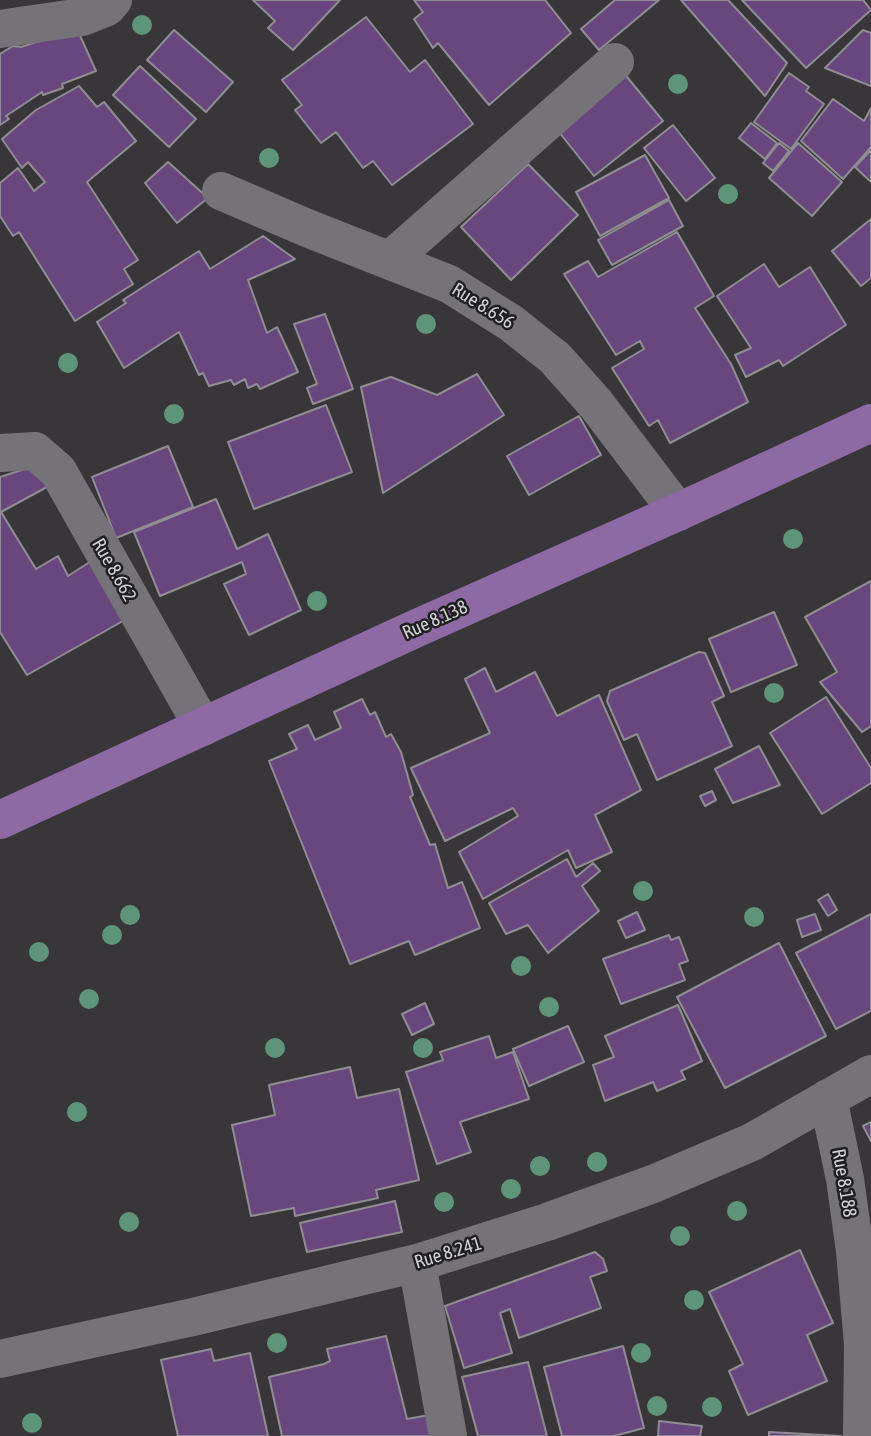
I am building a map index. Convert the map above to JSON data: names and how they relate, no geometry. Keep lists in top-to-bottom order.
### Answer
{
  "streets": {
    "main road": ["Rue 8.138"],
    "street": [
      "Rue 8.656",
      "Rue 8.662",
      "Rue 8.188",
      "Rue 8.241"
    ]
  },
  "crossings": [
    ["Rue 8.656", "Rue 8.138"],
    ["Rue 8.662", "Rue 8.138"],
    ["Rue 8.188", "Rue 8.241"]
  ]
}
